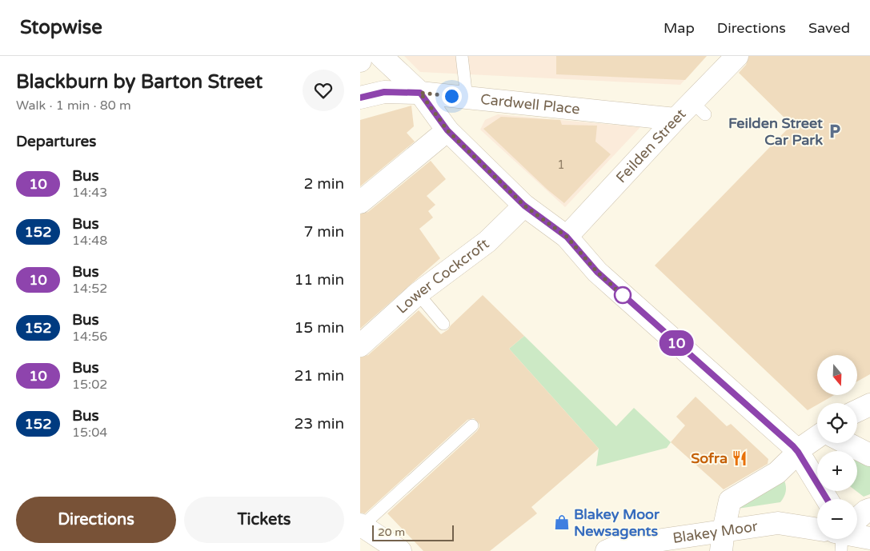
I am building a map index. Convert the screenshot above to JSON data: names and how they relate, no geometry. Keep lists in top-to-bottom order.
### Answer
{
  "streets": {
    "street": [
      "Cardwell Place",
      "Feilden Street",
      "Lower Cockcroft",
      "Blakey Moor"
    ]
  },
  "crossings": [
    ["Cardwell Place", "Feilden Street"]
  ],
  "places": {
    "parking": ["Feilden Street Car Park"],
    "restaurant": ["Sofra"],
    "shop": ["Blakey Moor Newsagents"]
  },
  "lines": ["bus line 10"],
  "house_numbers": ["1"],
  "scale_bar": "20 m",
  "north": "bottom",
  "page": {
    "header": "Stopwise",
    "nav": ["Map", "Directions", "Saved"],
    "heading": [
      ["Blackburn by Barton Street", "Walk · 1 min · 80 m"],
      "Departures"
    ],
    "on_map": "10",
    "list": [
      {
        "mark": "10",
        "name": "Bus",
        "note": "14:43",
        "value": "2 min"
      },
      {
        "mark": "152",
        "name": "Bus",
        "note": "14:48",
        "value": "7 min"
      },
      {
        "mark": "10",
        "name": "Bus",
        "note": "14:52",
        "value": "11 min"
      },
      {
        "mark": "152",
        "name": "Bus",
        "note": "14:56",
        "value": "15 min"
      },
      {
        "mark": "10",
        "name": "Bus",
        "note": "15:02",
        "value": "21 min"
      },
      {
        "mark": "152",
        "name": "Bus",
        "note": "15:04",
        "value": "23 min"
      }
    ],
    "map_buttons": ["+", "−"],
    "buttons": ["Directions", "Tickets"],
    "scale": "20 m"
  }
}
